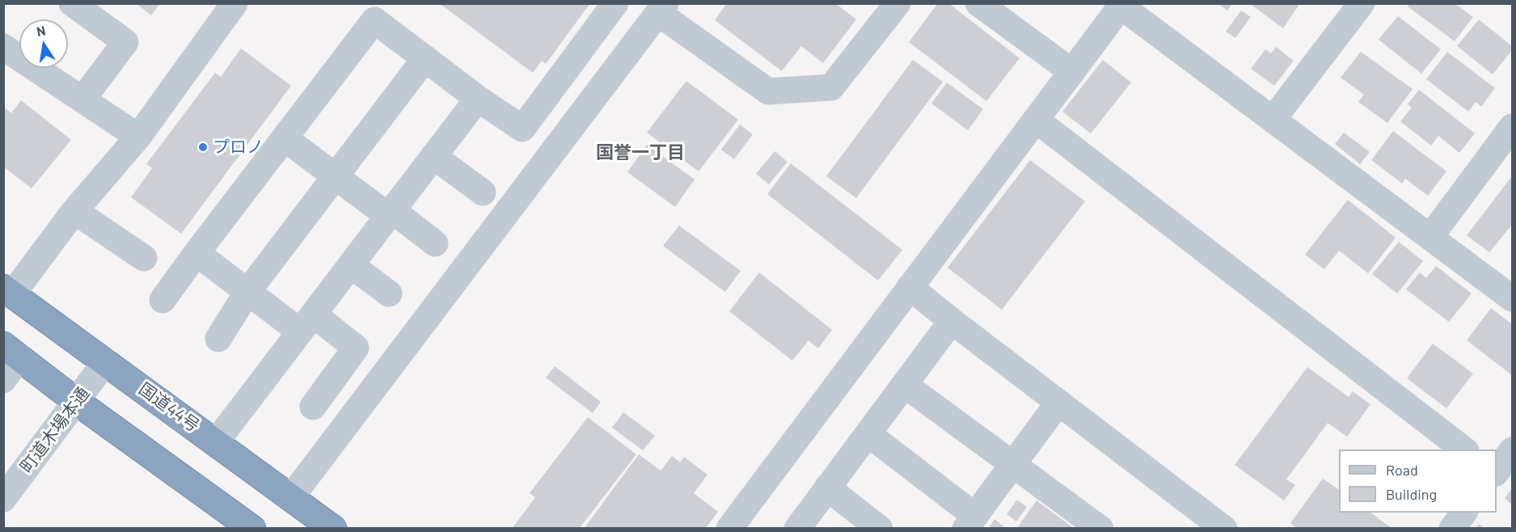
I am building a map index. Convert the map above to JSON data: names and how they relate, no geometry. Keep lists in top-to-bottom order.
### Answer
{
  "streets": {
    "highway": ["国道44号"],
    "street": ["町道木場本通"]
  },
  "crossings": [
    ["国道44号", "町道木場本通"]
  ],
  "districts": ["国誉一丁目"],
  "places": ["プロノ"],
  "legend": ["Road", "Building"],
  "north": "top"
}
